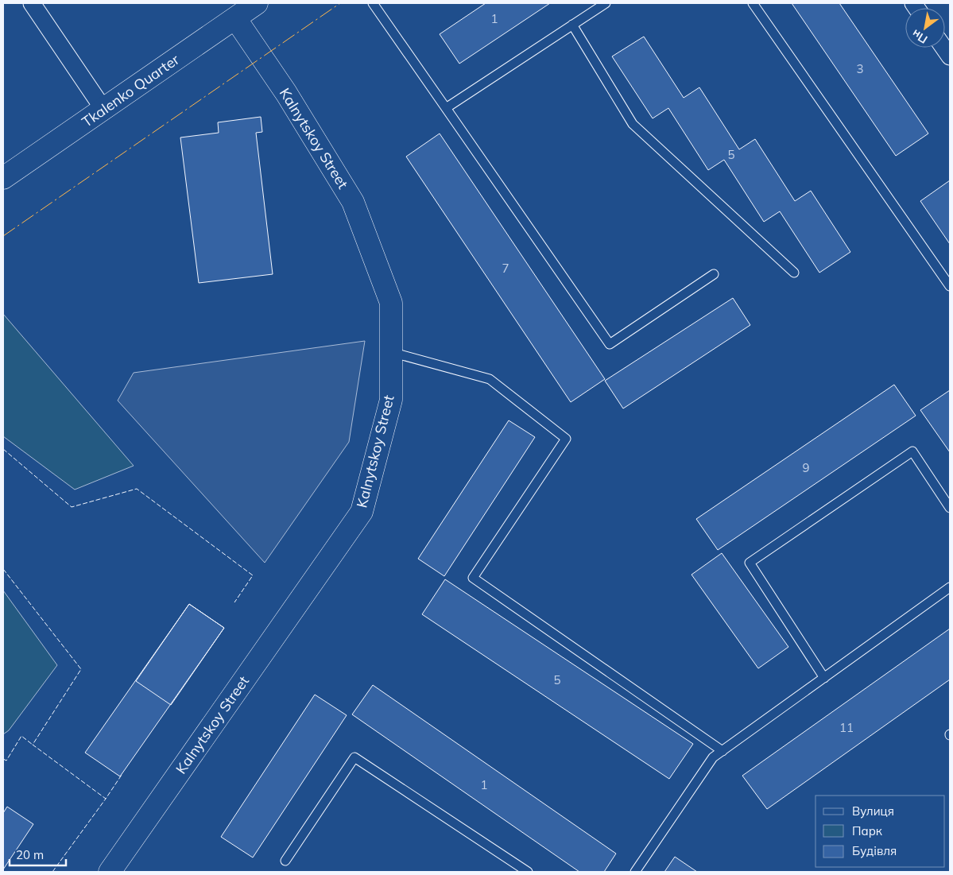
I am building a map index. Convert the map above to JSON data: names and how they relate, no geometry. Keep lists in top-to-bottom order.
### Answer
{
  "streets": {
    "street": ["Tkalenko Quarter", "Kalnytskoy Street"]
  },
  "crossings": [
    ["Tkalenko Quarter", "Kalnytskoy Street"]
  ],
  "house_numbers": [
    "1",
    "3",
    "5",
    "7",
    "9",
    "5",
    "11",
    "1"
  ],
  "legend": ["Вулиця", "Парк", "Будівля"],
  "scale_bar": "20 m",
  "north": "bottom left"
}
